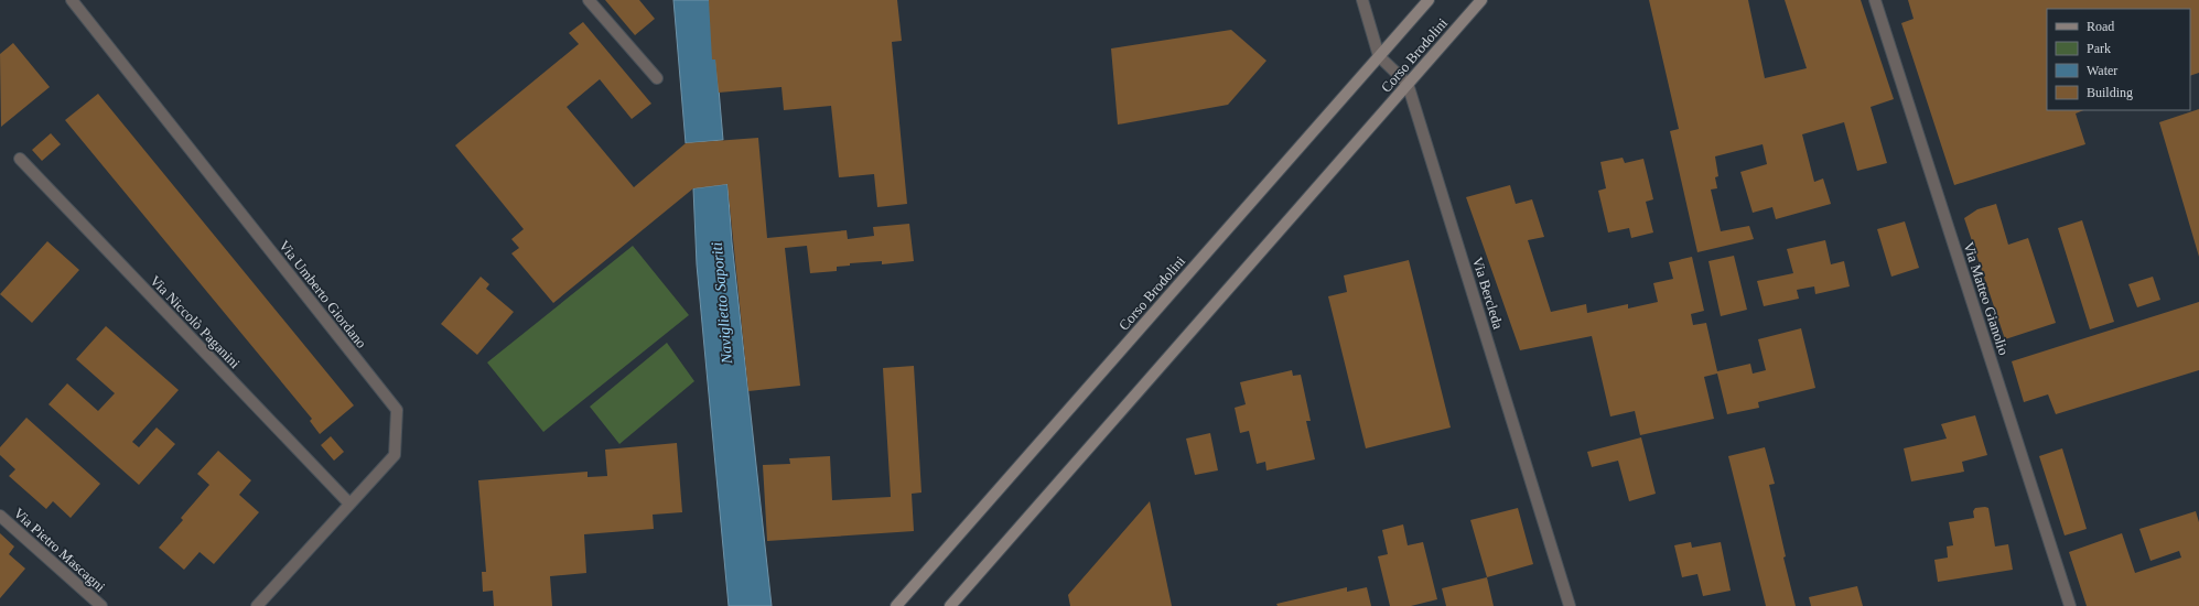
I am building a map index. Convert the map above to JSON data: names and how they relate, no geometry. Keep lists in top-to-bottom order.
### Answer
{
  "streets": {
    "main road": ["Corso Brodolini"],
    "street": [
      "Via Bercleda",
      "Via Umberto Giordano",
      "Via Matteo Gianolio",
      "Via Niccolò Paganini",
      "Via Pietro Mascagni"
    ]
  },
  "crossings": [
    ["Corso Brodolini", "Via Bercleda"],
    ["Via Umberto Giordano", "Via Niccolò Paganini"]
  ],
  "water": ["Naviglietto Saporiti"],
  "legend": [
    "Road",
    "Park",
    "Water",
    "Building"
  ]
}
